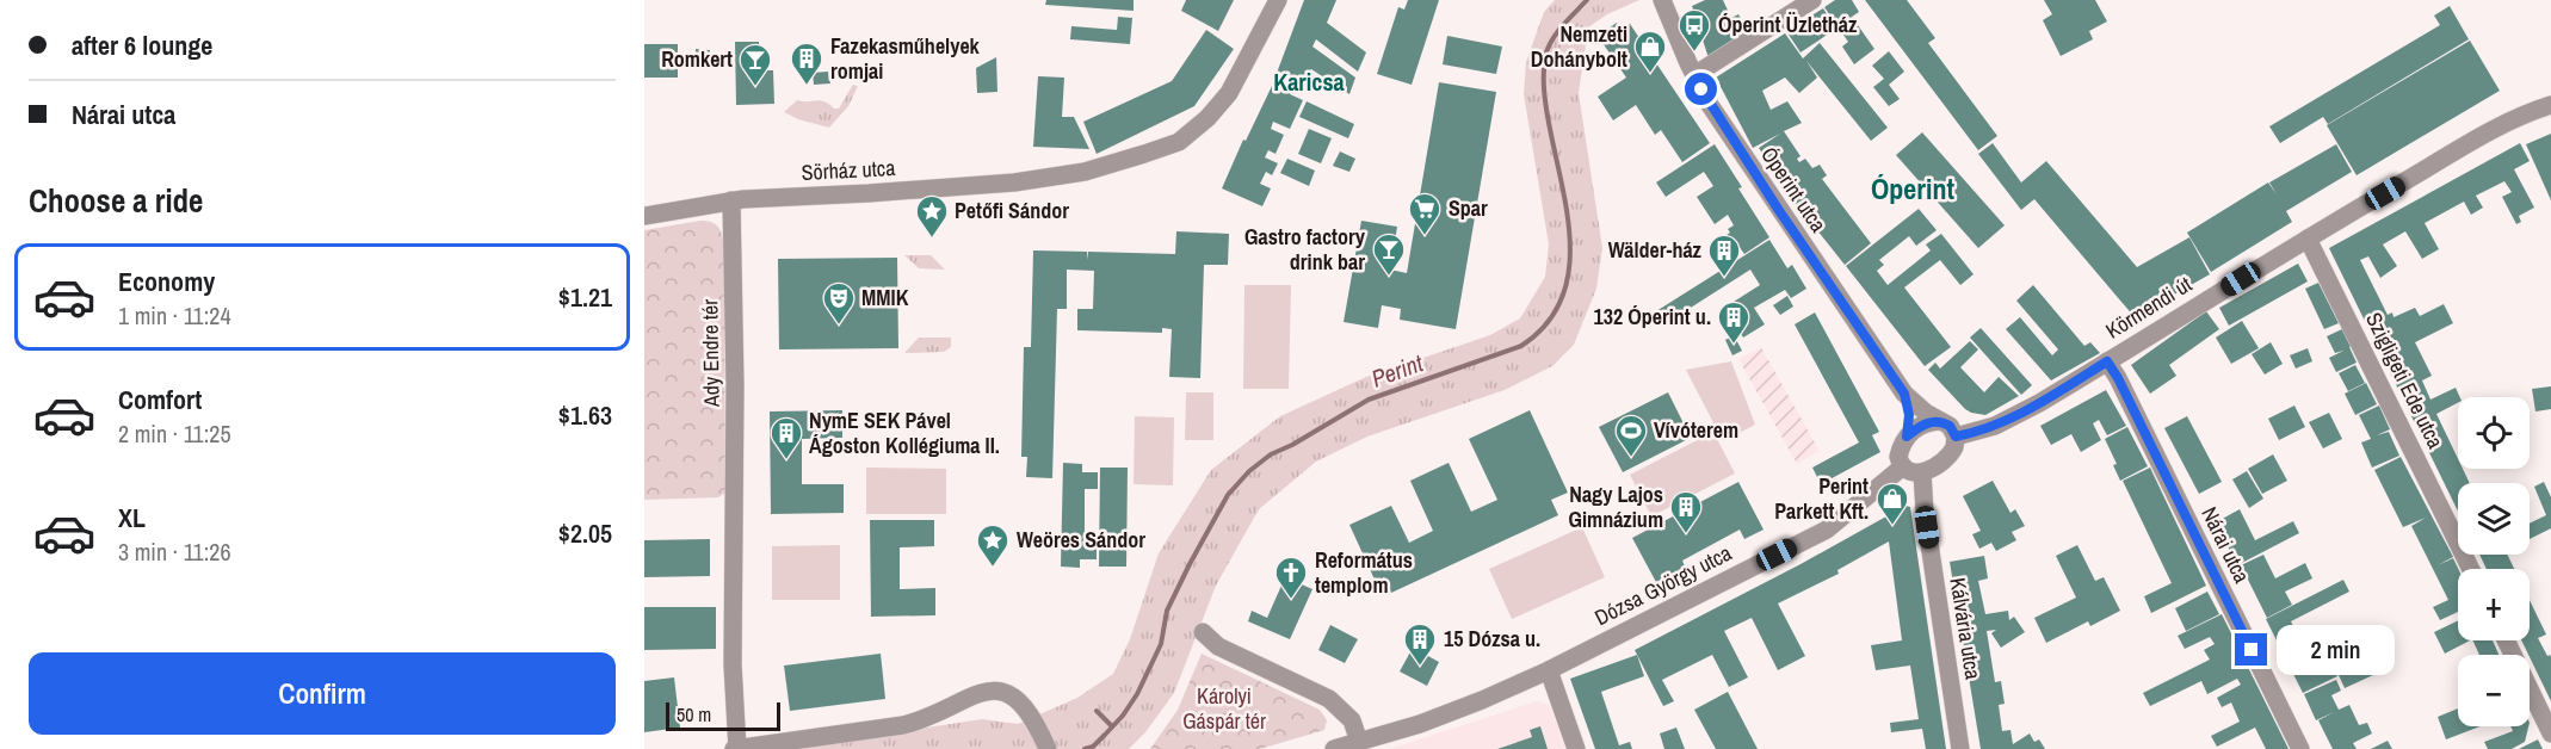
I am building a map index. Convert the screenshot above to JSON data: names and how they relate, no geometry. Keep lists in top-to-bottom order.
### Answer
{
  "streets": {
    "street": [
      "Sörház utca",
      "Óperint utca",
      "Körmendi út",
      "Ady Endre tér",
      "Szigligeti Ede utca",
      "Nárai utca",
      "Dózsa György utca",
      "Kálvária utca"
    ]
  },
  "crossings": [
    ["Sörház utca", "Ady Endre tér"],
    ["Óperint utca", "Körmendi út"],
    ["Óperint utca", "Dózsa György utca"],
    ["Óperint utca", "Kálvária utca"],
    ["Körmendi út", "Szigligeti Ede utca"],
    ["Körmendi út", "Nárai utca"],
    ["Körmendi út", "Dózsa György utca"],
    ["Körmendi út", "Kálvária utca"],
    ["Dózsa György utca", "Kálvária utca"]
  ],
  "districts": ["Karicsa", "Óperint"],
  "water": ["Perint"],
  "parks": ["Károlyi Gáspár tér"],
  "places": {
    "bus stop": ["Óperint Üzletház"],
    "shop": ["Nemzeti Dohánybolt", "Perint Parkett Kft."],
    "building": [
      "Fazekasműhelyek romjai",
      "Wälder-ház",
      "132 Óperint u.",
      "NymE SEK Pável Ágoston Kollégiuma II.",
      "Nagy Lajos Gimnázium",
      "15 Dózsa u."
    ],
    "bar": ["Romkert", "Gastro factory drink bar"],
    "supermarket": ["Spar"],
    "place": ["Petőfi Sándor", "Weöres Sándor"],
    "theatre": ["MMIK"],
    "sports": ["Vívóterem"],
    "church": ["Református templom"]
  },
  "scale_bar": "50 m",
  "page": {
    "banner": ["after 6 lounge", "Nárai utca"],
    "heading": "Choose a ride",
    "list": [
      {
        "name": "Economy",
        "note": "1 min · 11:24",
        "value": "$1.21"
      },
      {
        "name": "Comfort",
        "note": "2 min · 11:25",
        "value": "$1.63"
      },
      {
        "name": "XL",
        "note": "3 min · 11:26",
        "value": "$2.05"
      }
    ],
    "map_buttons": ["+", "−"],
    "bubble": "2 min",
    "buttons": "Confirm",
    "scale": "50 m"
  }
}
